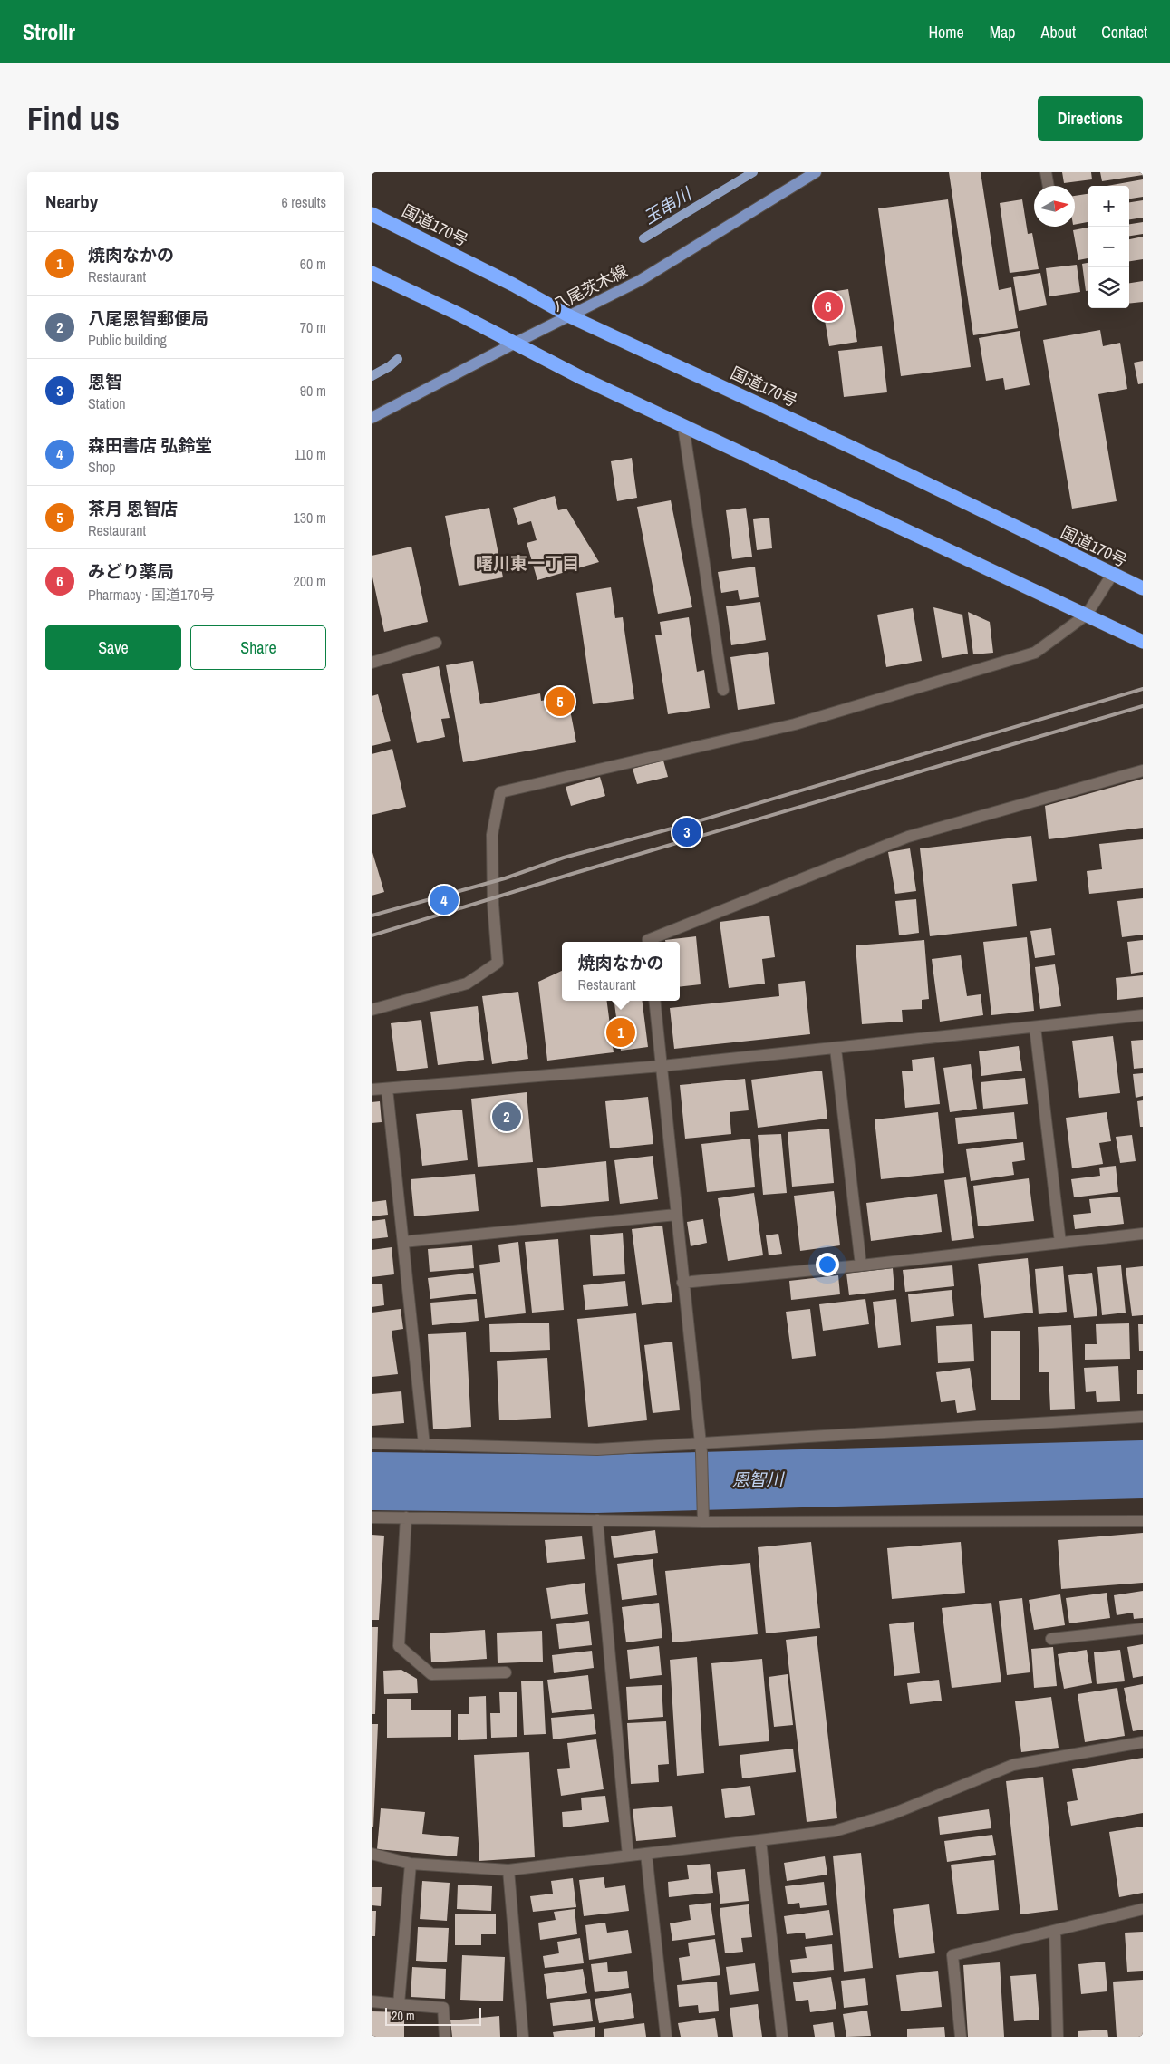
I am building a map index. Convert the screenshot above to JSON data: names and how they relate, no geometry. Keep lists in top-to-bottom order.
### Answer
{
  "streets": {
    "highway": ["国道170号"],
    "main road": ["八尾茨木線"]
  },
  "crossings": [
    ["国道170号", "八尾茨木線"]
  ],
  "districts": ["曙川東一丁目"],
  "water": ["玉串川", "恩智川"],
  "scale_bar": "20 m",
  "north": "right",
  "page": {
    "header": "Strollr",
    "nav": [
      "Home",
      "Map",
      "About",
      "Contact"
    ],
    "buttons": [
      "Directions",
      ["Save", "Share"]
    ],
    "title": "Find us",
    "heading": ["Nearby", "6 results"],
    "map_buttons": ["+", "−"],
    "list": [
      {
        "mark": "1",
        "name": "焼肉なかの",
        "note": "Restaurant",
        "value": "60 m"
      },
      {
        "mark": "2",
        "name": "八尾恩智郵便局",
        "note": "Public building",
        "value": "70 m"
      },
      {
        "mark": "3",
        "name": "恩智",
        "note": "Station",
        "value": "90 m"
      },
      {
        "mark": "4",
        "name": "森田書店 弘鈴堂",
        "note": "Shop",
        "value": "110 m"
      },
      {
        "mark": "5",
        "name": "茶月 恩智店",
        "note": "Restaurant",
        "value": "130 m"
      },
      {
        "mark": "6",
        "name": "みどり薬局",
        "note": "Pharmacy · 国道170号",
        "value": "200 m"
      }
    ],
    "pins": [
      "6",
      "5",
      "3",
      "4",
      "1",
      "2"
    ],
    "popup": ["焼肉なかの", "Restaurant"],
    "scale": "20 m"
  }
}
